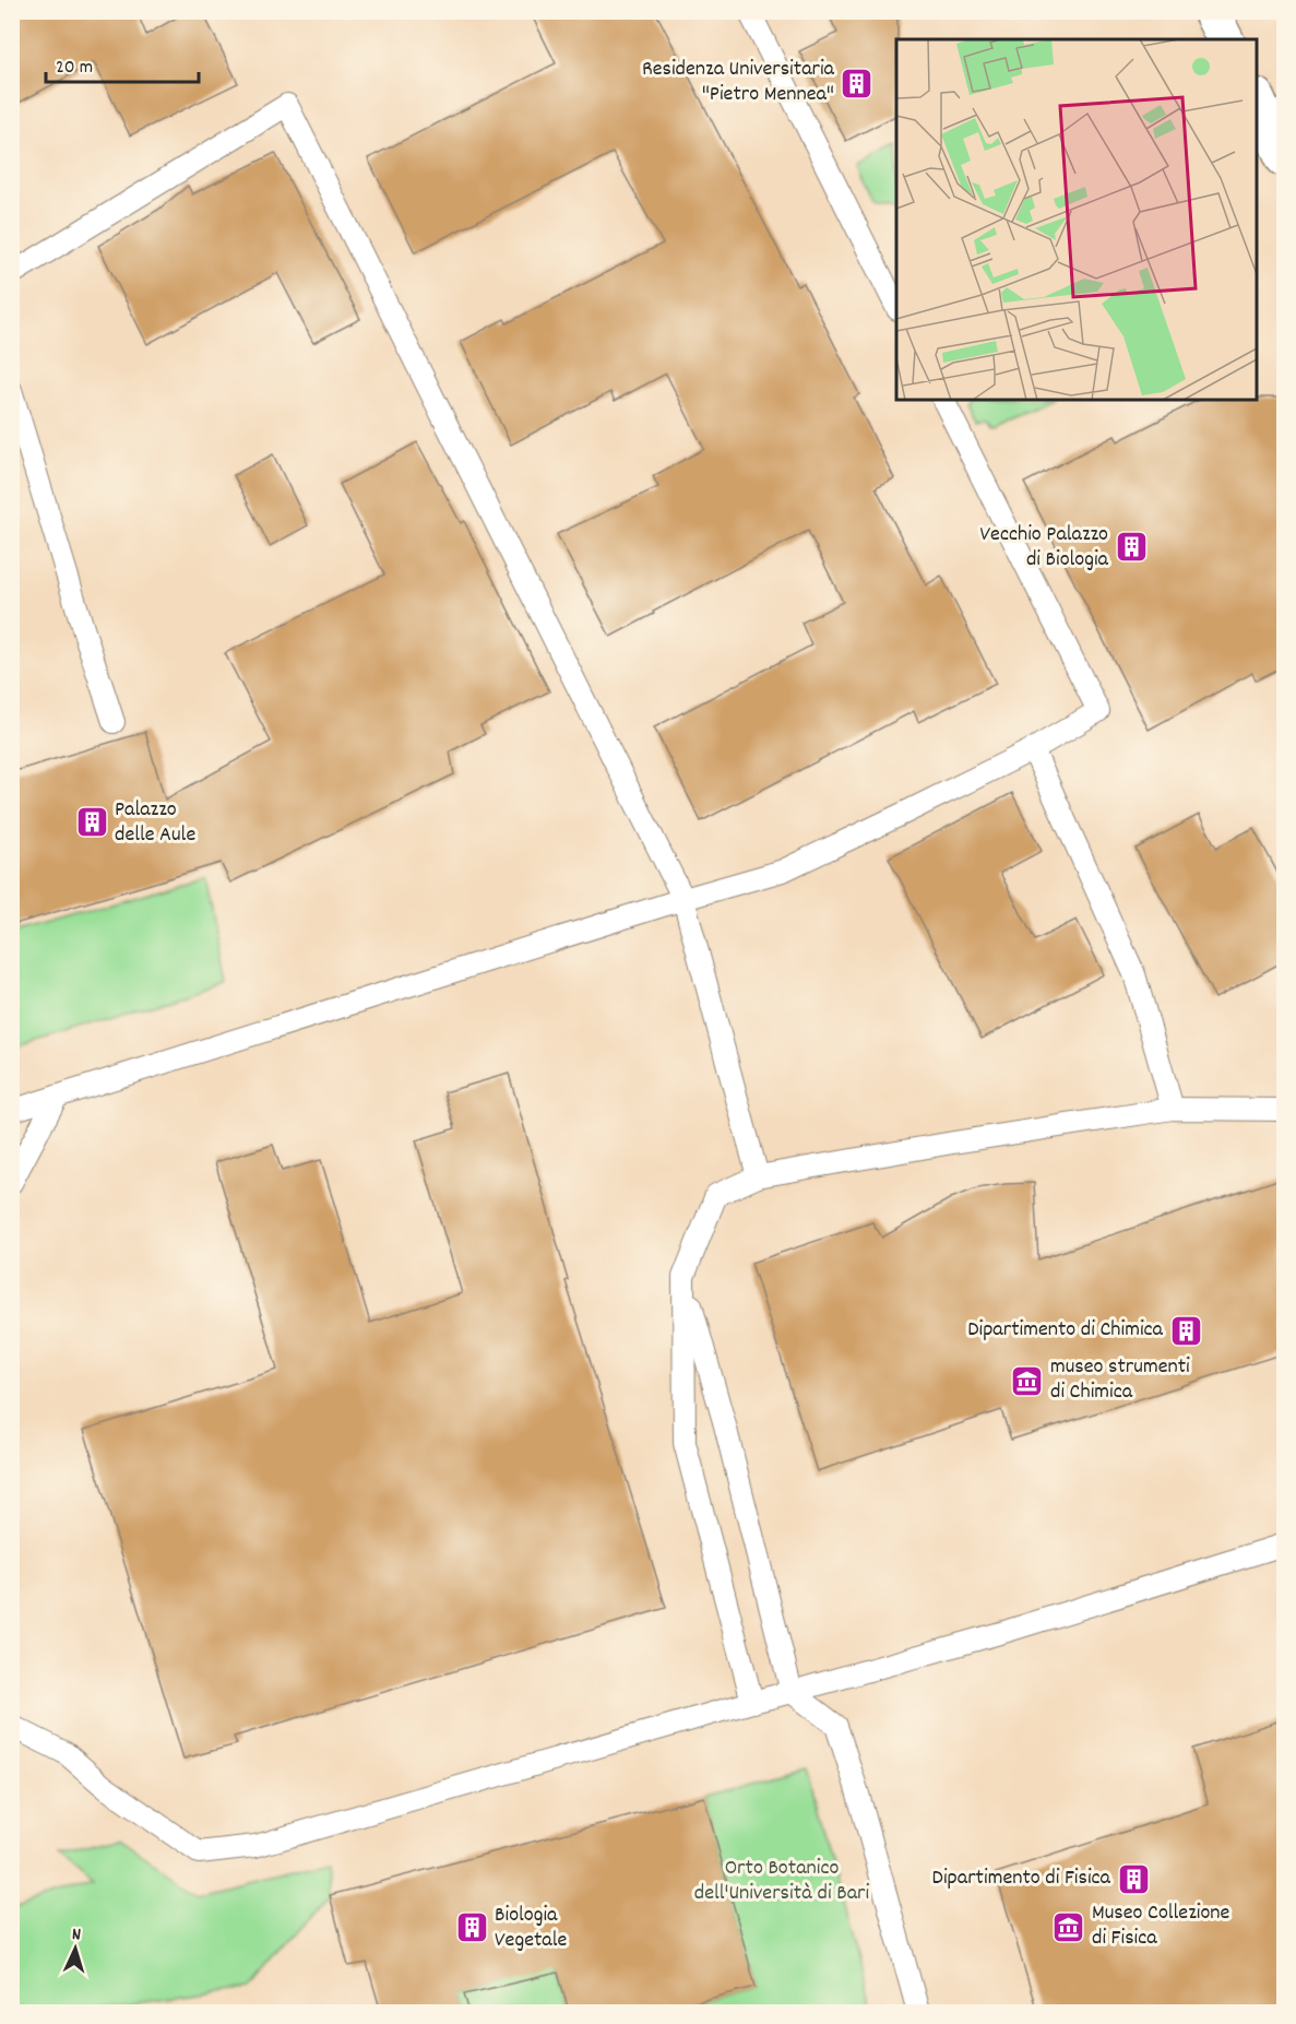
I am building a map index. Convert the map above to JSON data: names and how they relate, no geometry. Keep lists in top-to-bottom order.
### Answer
{
  "parks": ["Orto Botanico dell'Università di Bari"],
  "places": {
    "building": [
      "Residenza Universitaria \"Pietro Mennea\"",
      "Vecchio Palazzo di Biologia",
      "Palazzo delle Aule",
      "Dipartimento di Chimica",
      "Dipartimento di Fisica",
      "Biologia Vegetale"
    ],
    "museum": ["museo strumenti di Chimica", "Museo Collezione di Fisica"]
  },
  "scale_bar": "20 m",
  "north": "top"
}
